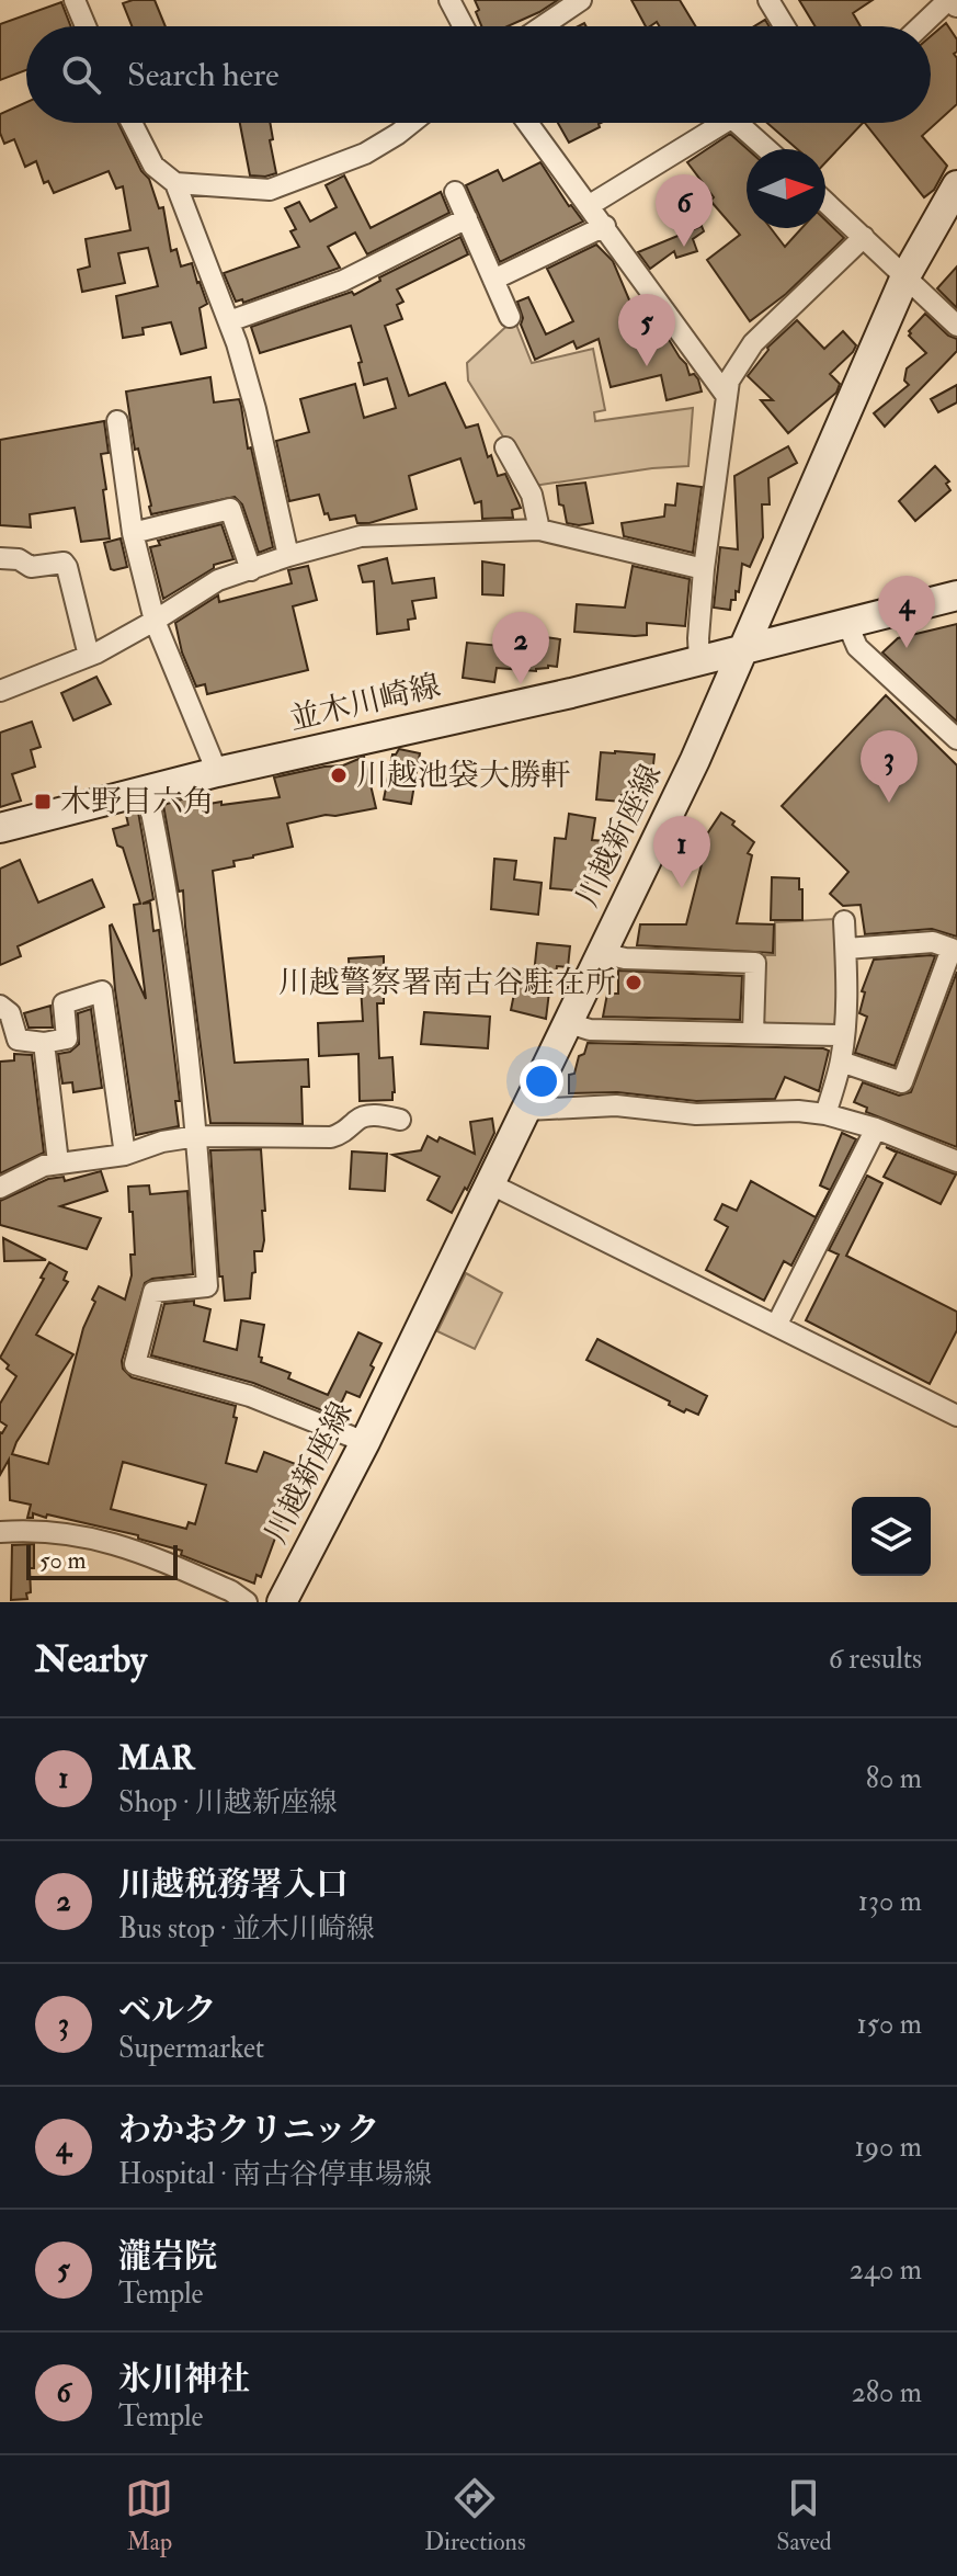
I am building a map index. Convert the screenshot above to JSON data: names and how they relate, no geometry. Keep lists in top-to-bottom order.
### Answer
{
  "streets": {
    "main road": ["並木川崎線", "川越新座線"]
  },
  "crossings": [
    ["並木川崎線", "川越新座線"]
  ],
  "places": {
    "other": ["川越池袋大勝軒", "川越警察署南古谷駐在所"],
    "transit": ["木野目六角"]
  },
  "scale_bar": "50 m",
  "north": "right",
  "page": {
    "search": "Search here",
    "pins": [
      "6",
      "5",
      "4",
      "2",
      "3",
      "1"
    ],
    "scale": "50 m",
    "heading": ["Nearby", "6 results"],
    "list": [
      {
        "mark": "1",
        "name": "MAR",
        "note": "Shop · 川越新座線",
        "value": "80 m"
      },
      {
        "mark": "2",
        "name": "川越税務署入口",
        "note": "Bus stop · 並木川崎線",
        "value": "130 m"
      },
      {
        "mark": "3",
        "name": "ベルク",
        "note": "Supermarket",
        "value": "150 m"
      },
      {
        "mark": "4",
        "name": "わかおクリニック",
        "note": "Hospital · 南古谷停車場線",
        "value": "190 m"
      },
      {
        "mark": "5",
        "name": "瀧岩院",
        "note": "Temple",
        "value": "240 m"
      },
      {
        "mark": "6",
        "name": "氷川神社",
        "note": "Temple",
        "value": "280 m"
      }
    ],
    "nav": ["Map", "Directions", "Saved"]
  }
}
